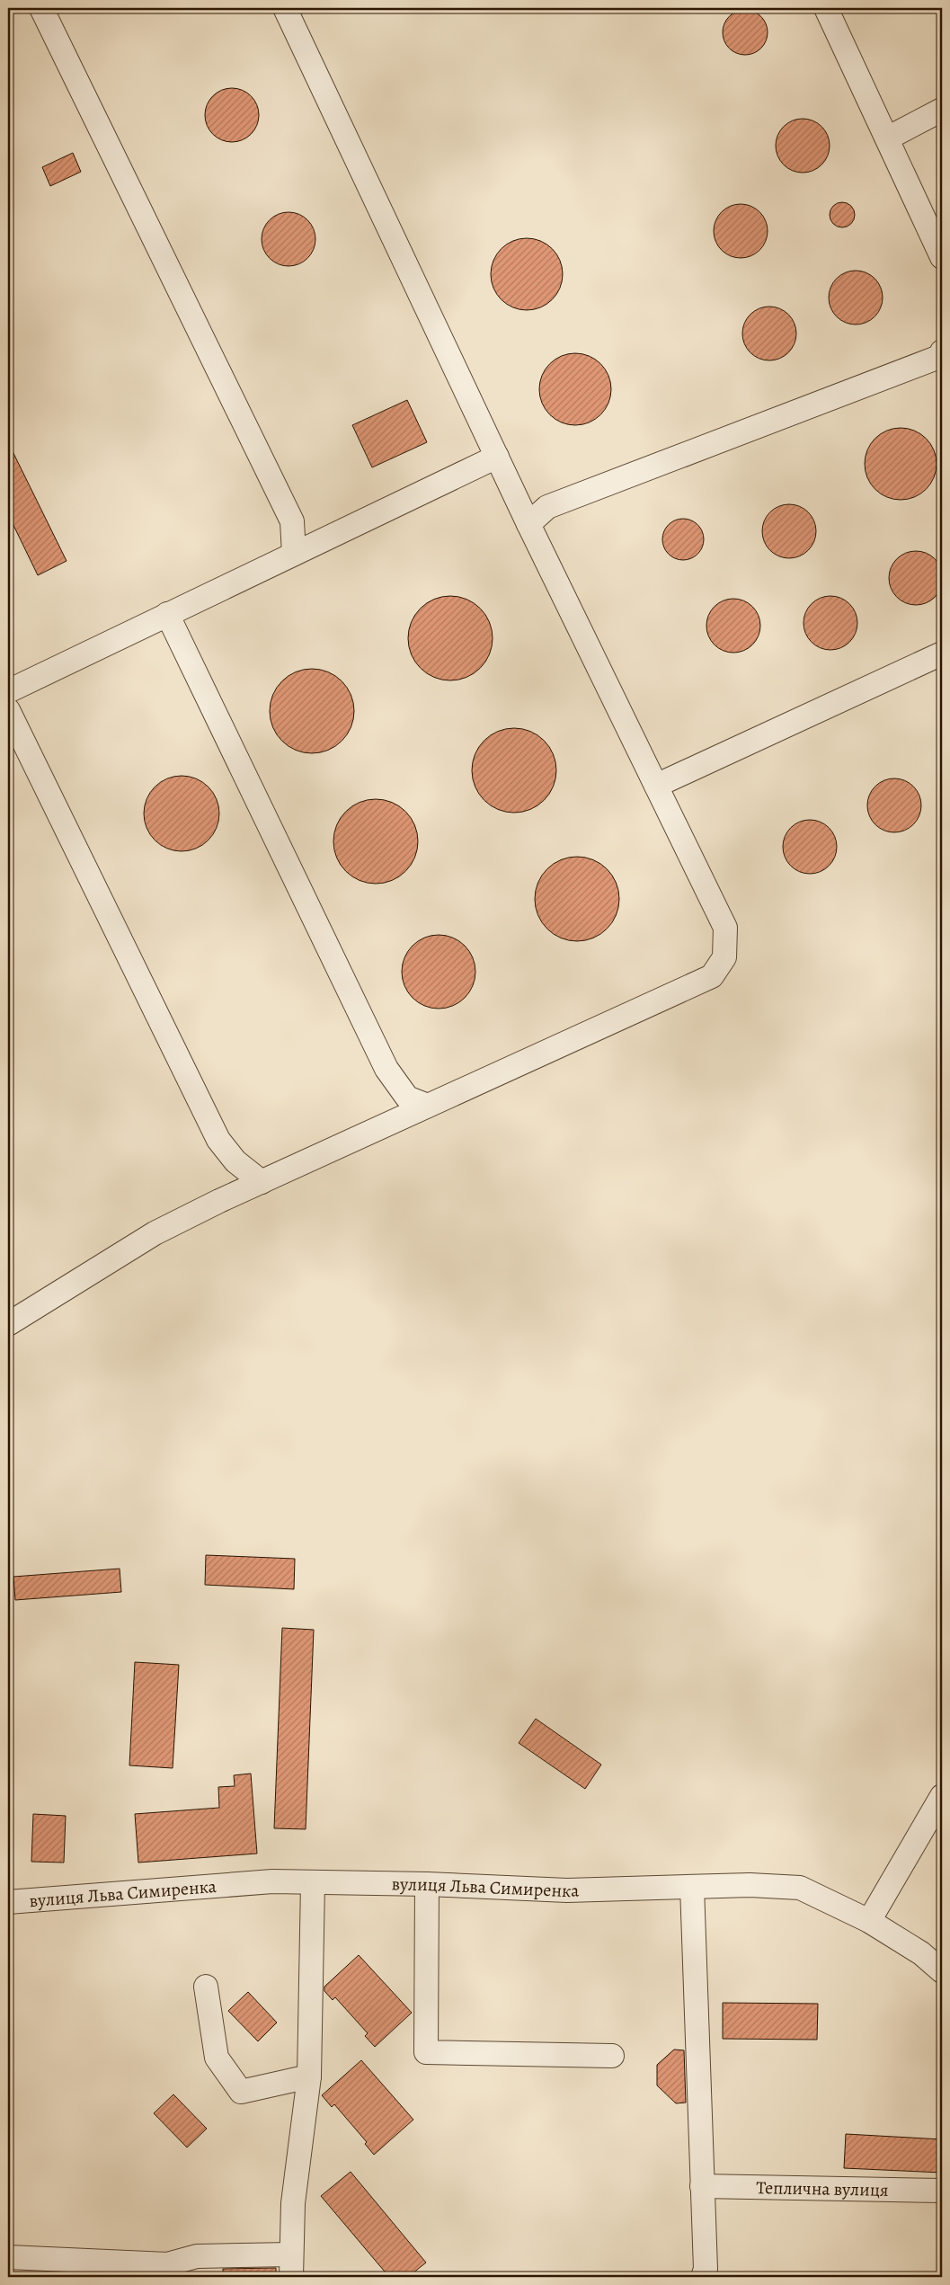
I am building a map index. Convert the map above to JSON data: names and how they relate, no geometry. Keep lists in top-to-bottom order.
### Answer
{
  "streets": {
    "street": ["вулиця Льва Симиренка", "Теплична вулиця"]
  }
}
